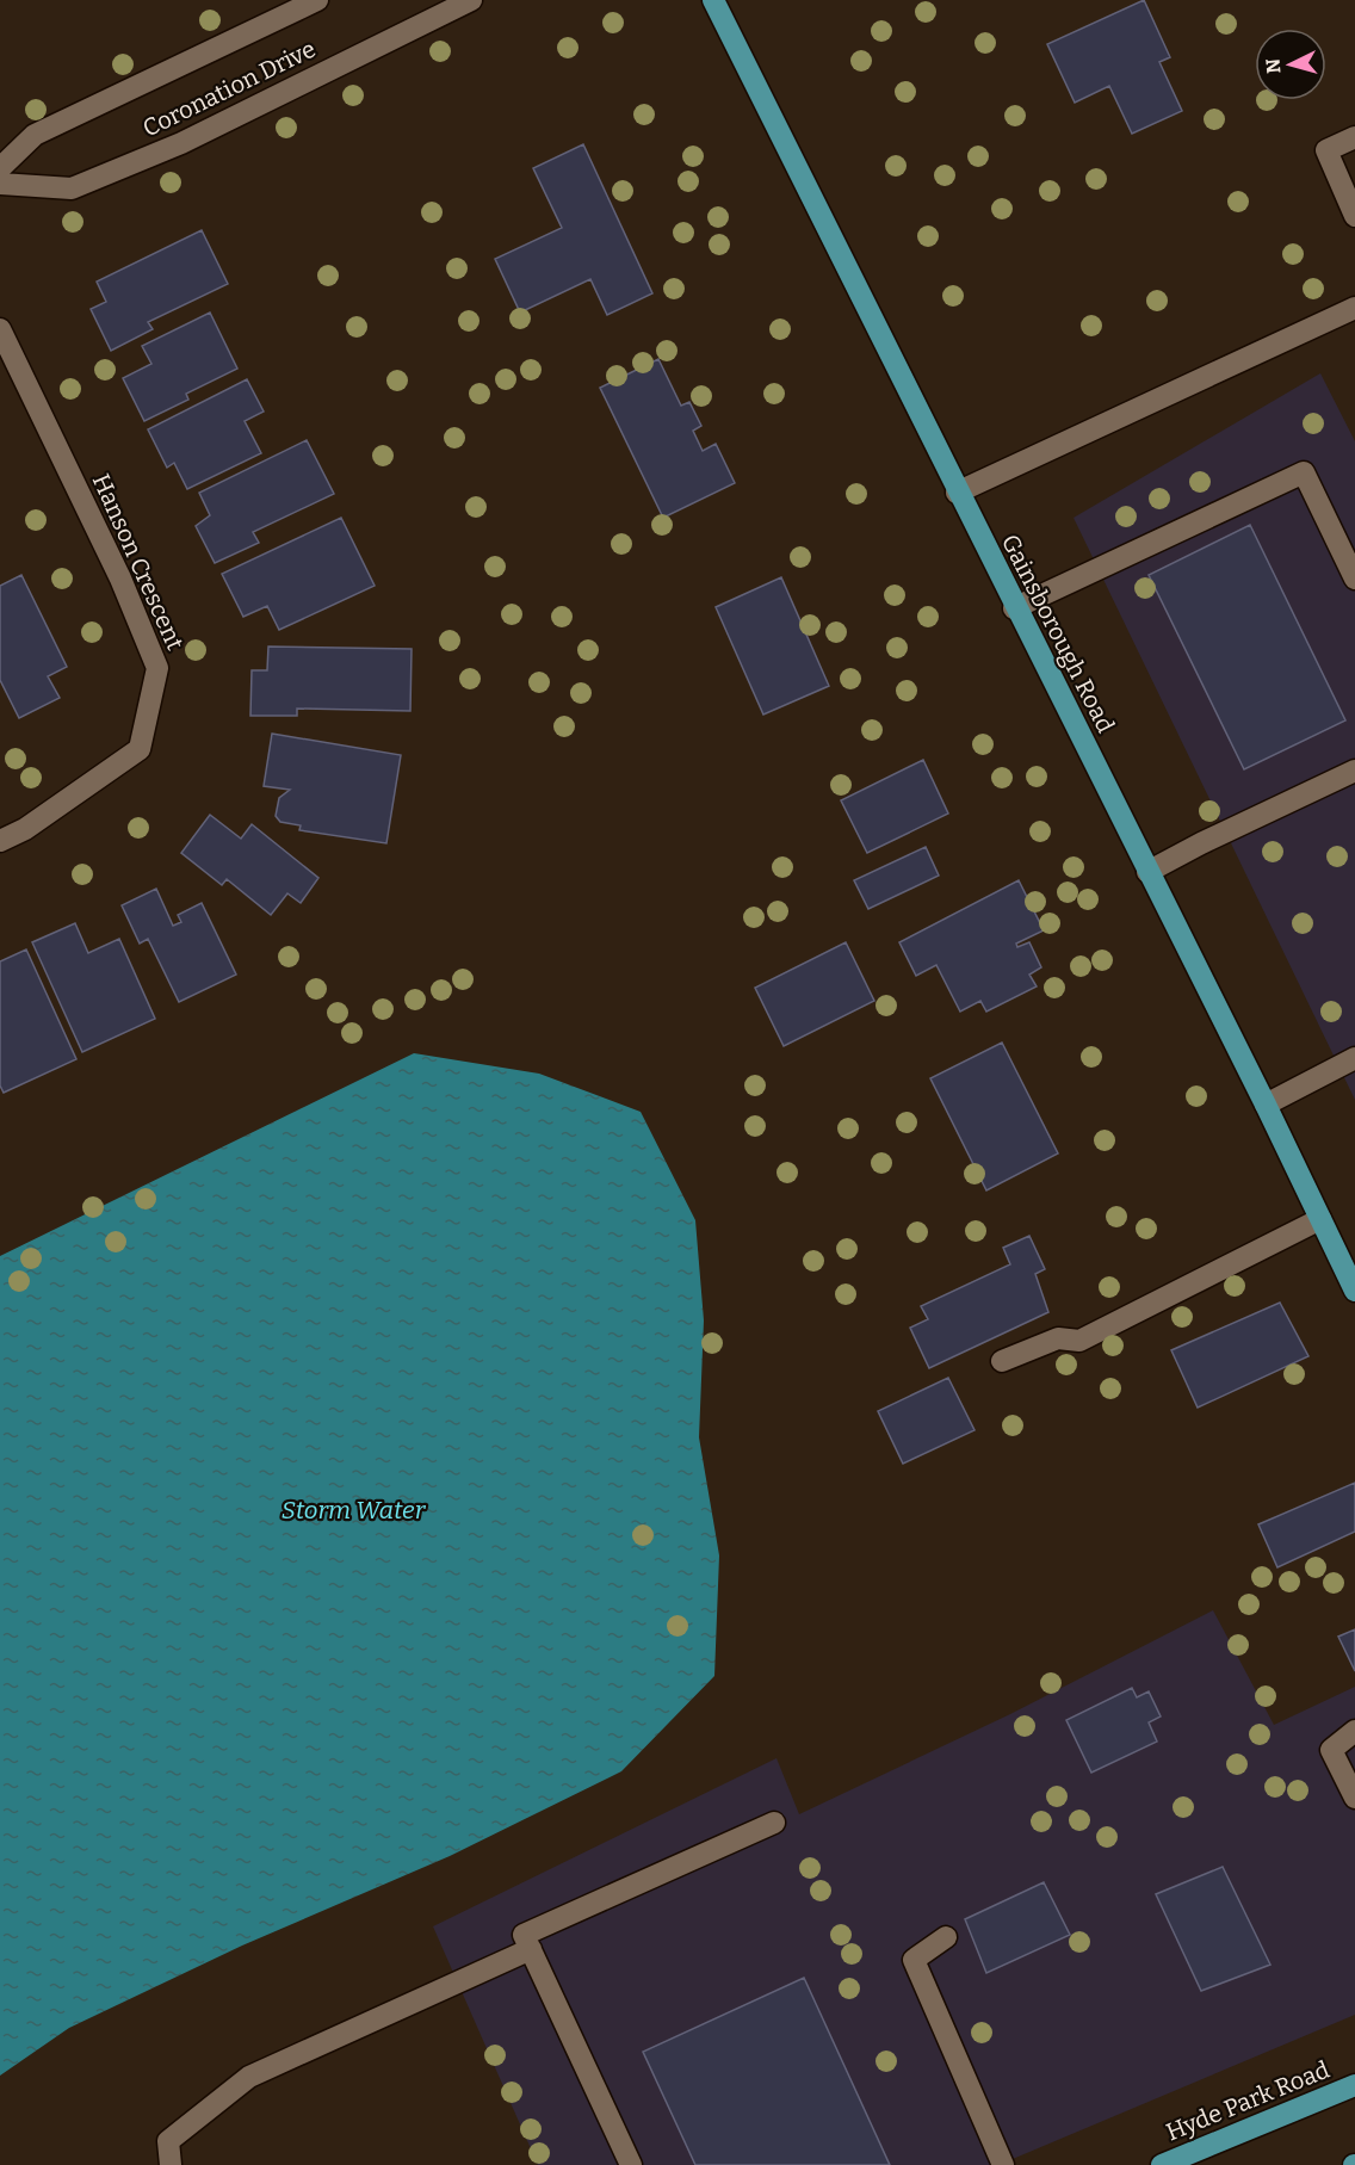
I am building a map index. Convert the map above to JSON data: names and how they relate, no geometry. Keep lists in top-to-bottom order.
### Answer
{
  "streets": {
    "main road": ["Gainsborough Road", "Hyde Park Road"],
    "street": ["Coronation Drive", "Hanson Crescent"]
  },
  "water": ["Storm Water"],
  "north": "left"
}
